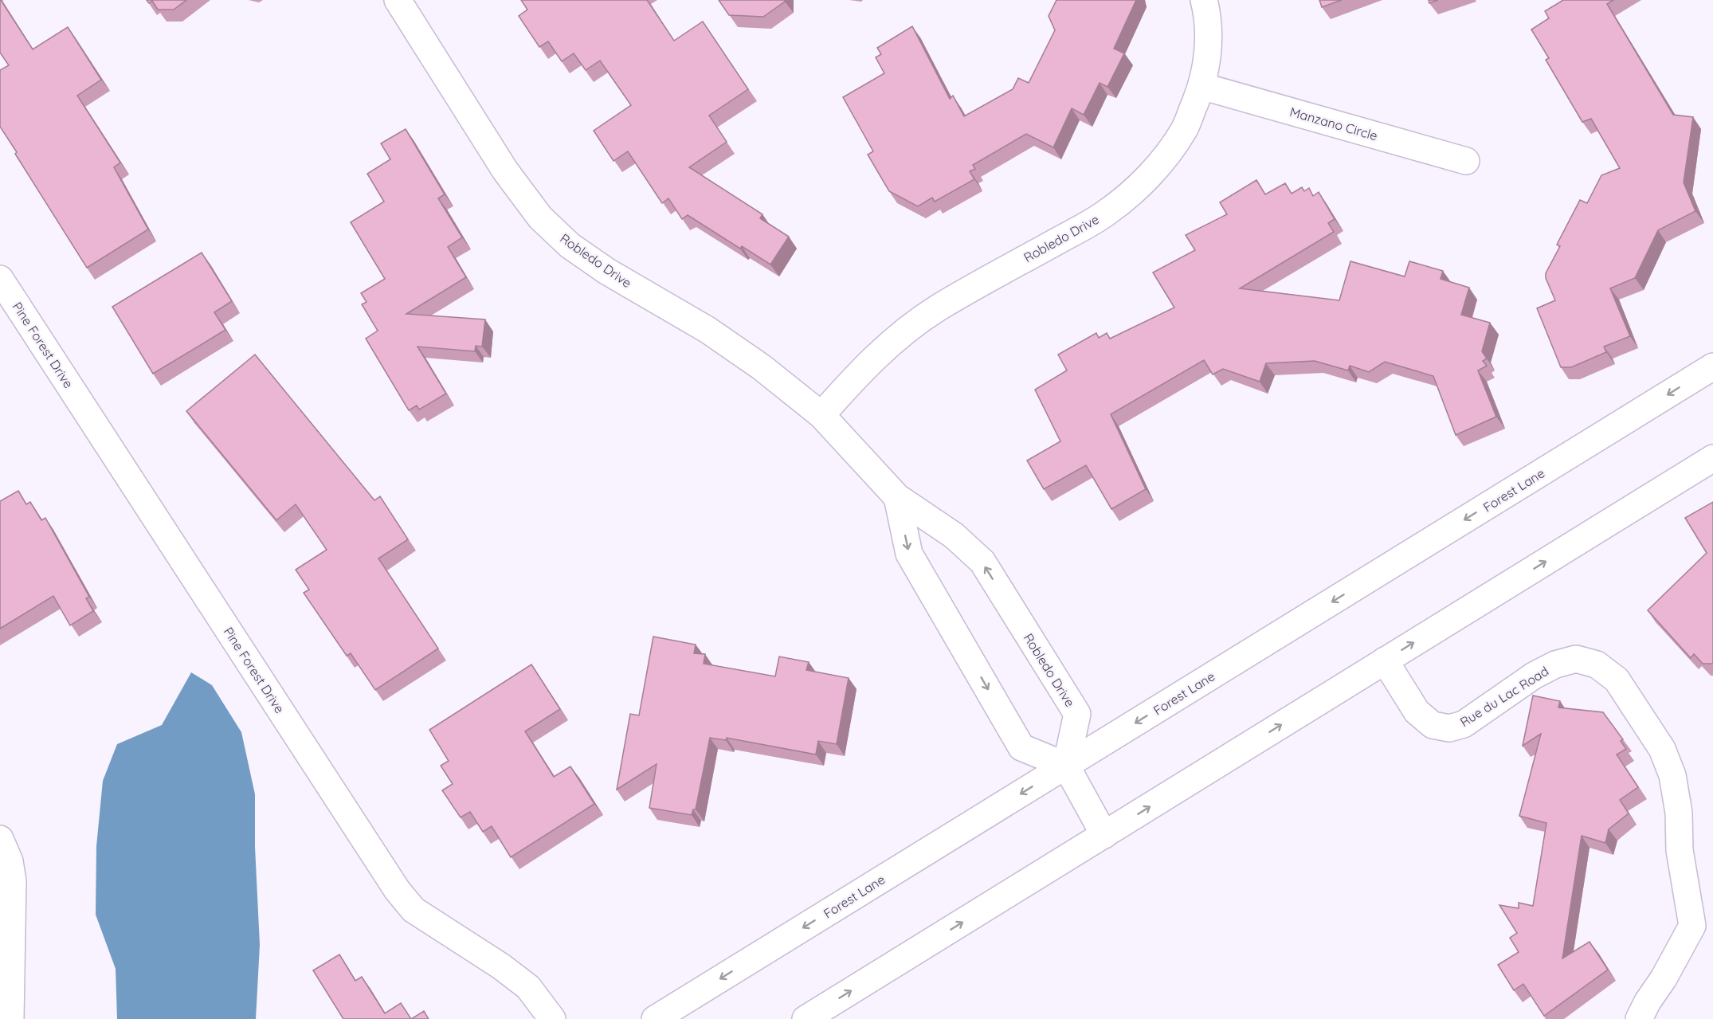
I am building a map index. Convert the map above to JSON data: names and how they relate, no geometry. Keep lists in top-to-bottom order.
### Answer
{
  "streets": {
    "street": [
      "Manzano Circle",
      "Robledo Drive",
      "Pine Forest Drive",
      "Forest Lane",
      "Rue du Lac Road"
    ]
  },
  "crossings": [
    ["Manzano Circle", "Robledo Drive"],
    ["Robledo Drive", "Forest Lane"]
  ]
}
